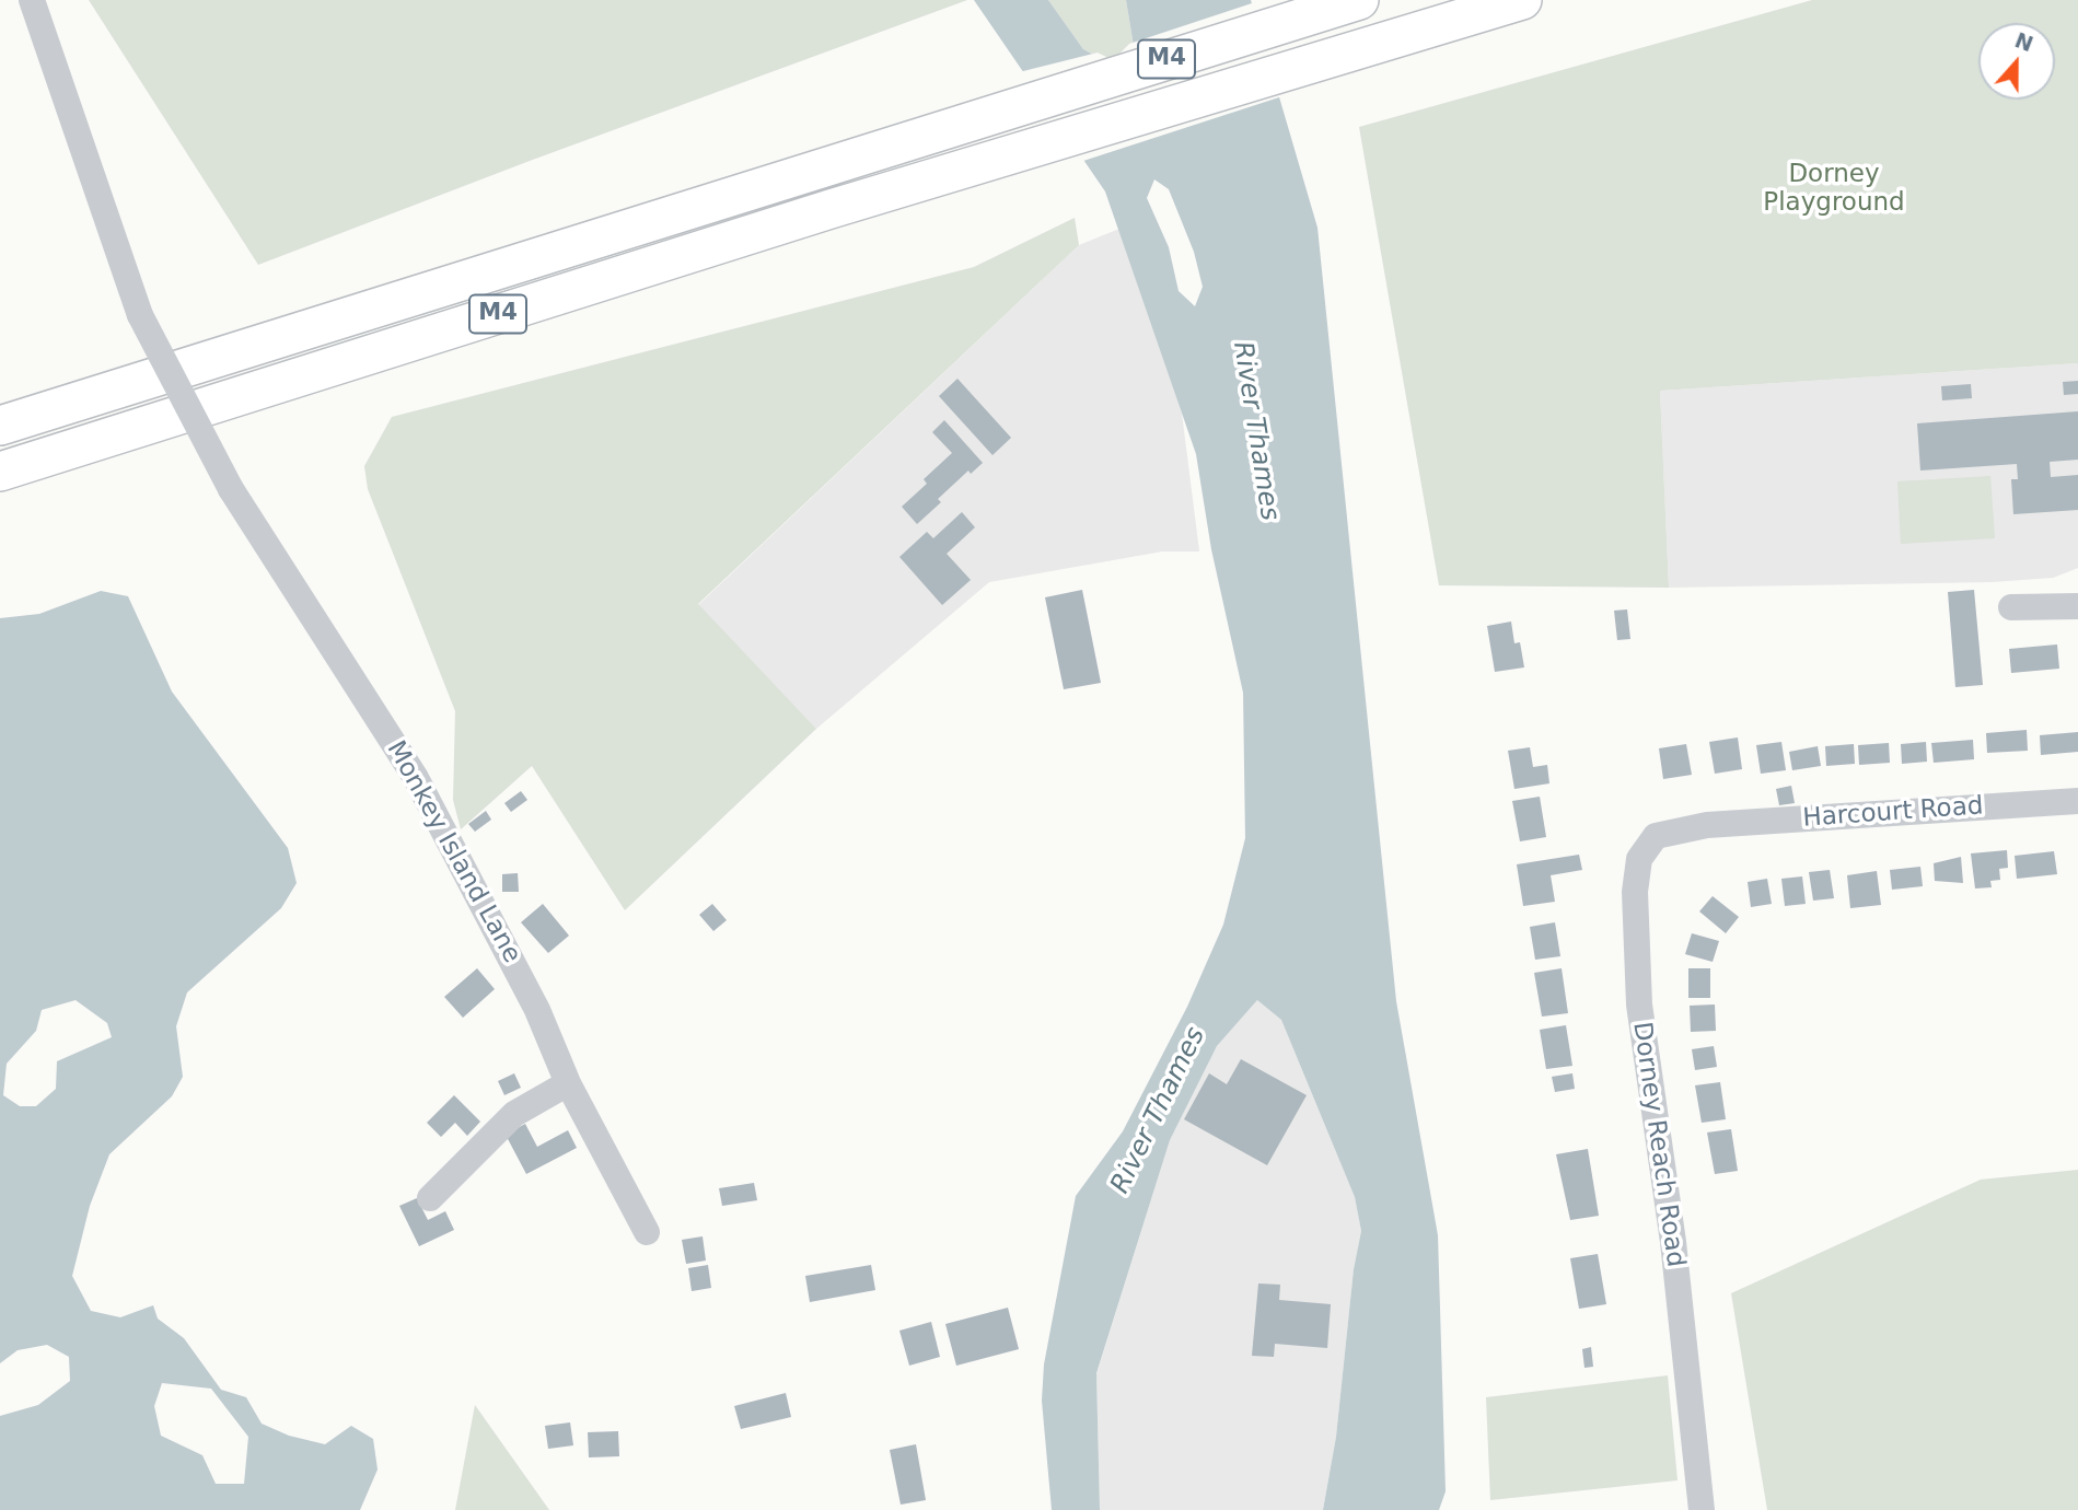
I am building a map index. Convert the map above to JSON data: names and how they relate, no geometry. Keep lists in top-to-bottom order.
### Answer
{
  "streets": {
    "highway": ["M4"],
    "street": ["Harcourt Road", "Monkey Island Lane", "Dorney Reach Road"]
  },
  "crossings": [
    ["Harcourt Road", "Dorney Reach Road"]
  ],
  "water": ["River Thames"],
  "parks": ["Dorney Playground"],
  "north": "top"
}
